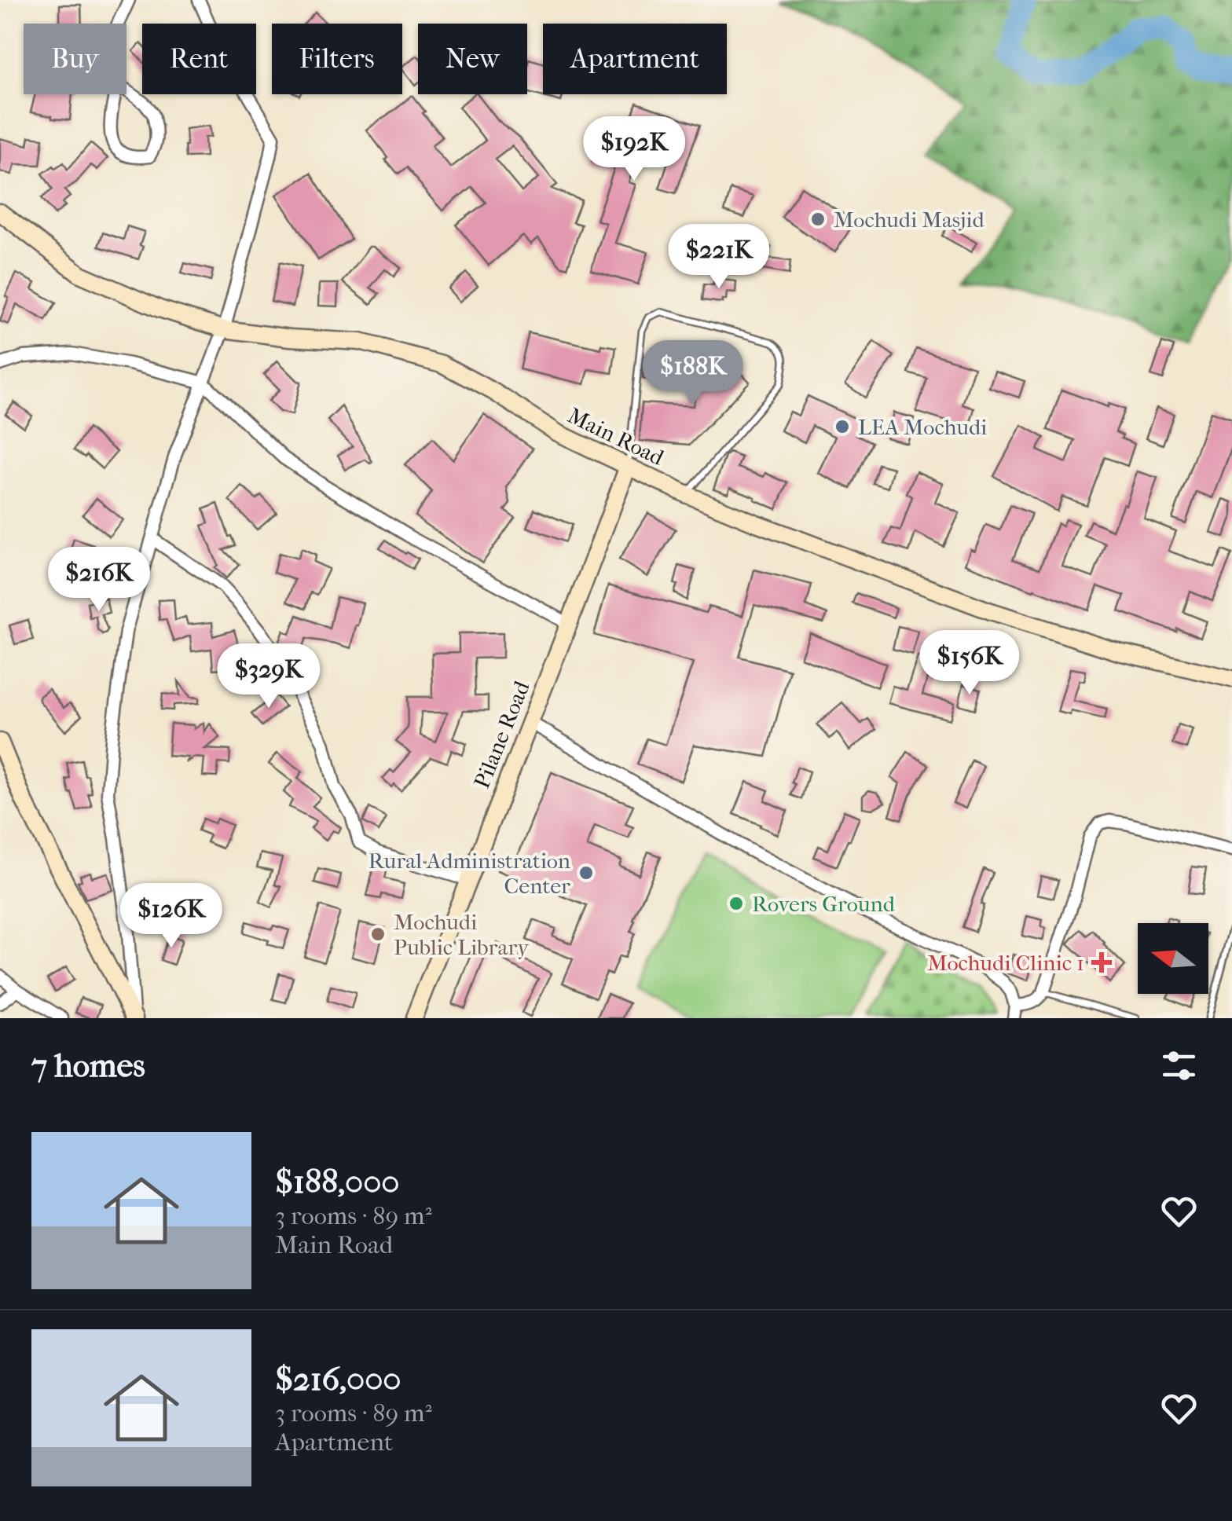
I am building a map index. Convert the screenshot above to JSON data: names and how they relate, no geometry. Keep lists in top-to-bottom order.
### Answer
{
  "streets": {
    "main road": ["Main Road", "Pilane Road"]
  },
  "crossings": [
    ["Main Road", "Pilane Road"]
  ],
  "places": {
    "other": [
      "Mochudi Masjid",
      "LEA Mochudi",
      "Rural Administration Center",
      "Rovers Ground",
      "Mochudi Public Library"
    ],
    "health": ["Mochudi Clinic 1"]
  },
  "north": "left",
  "page": {
    "chip": [
      "Buy",
      "Rent",
      "Filters",
      "New",
      "Apartment"
    ],
    "price": [
      "$192K",
      "$221K",
      "$188K",
      "$216K",
      "$156K",
      "$329K",
      "$126K"
    ],
    "heading": "7 homes",
    "list": [
      {
        "name": "$188,000",
        "note": "3 rooms · 89 m² · Main Road"
      },
      {
        "name": "$216,000",
        "note": "3 rooms · 89 m² · Apartment"
      }
    ]
  }
}
